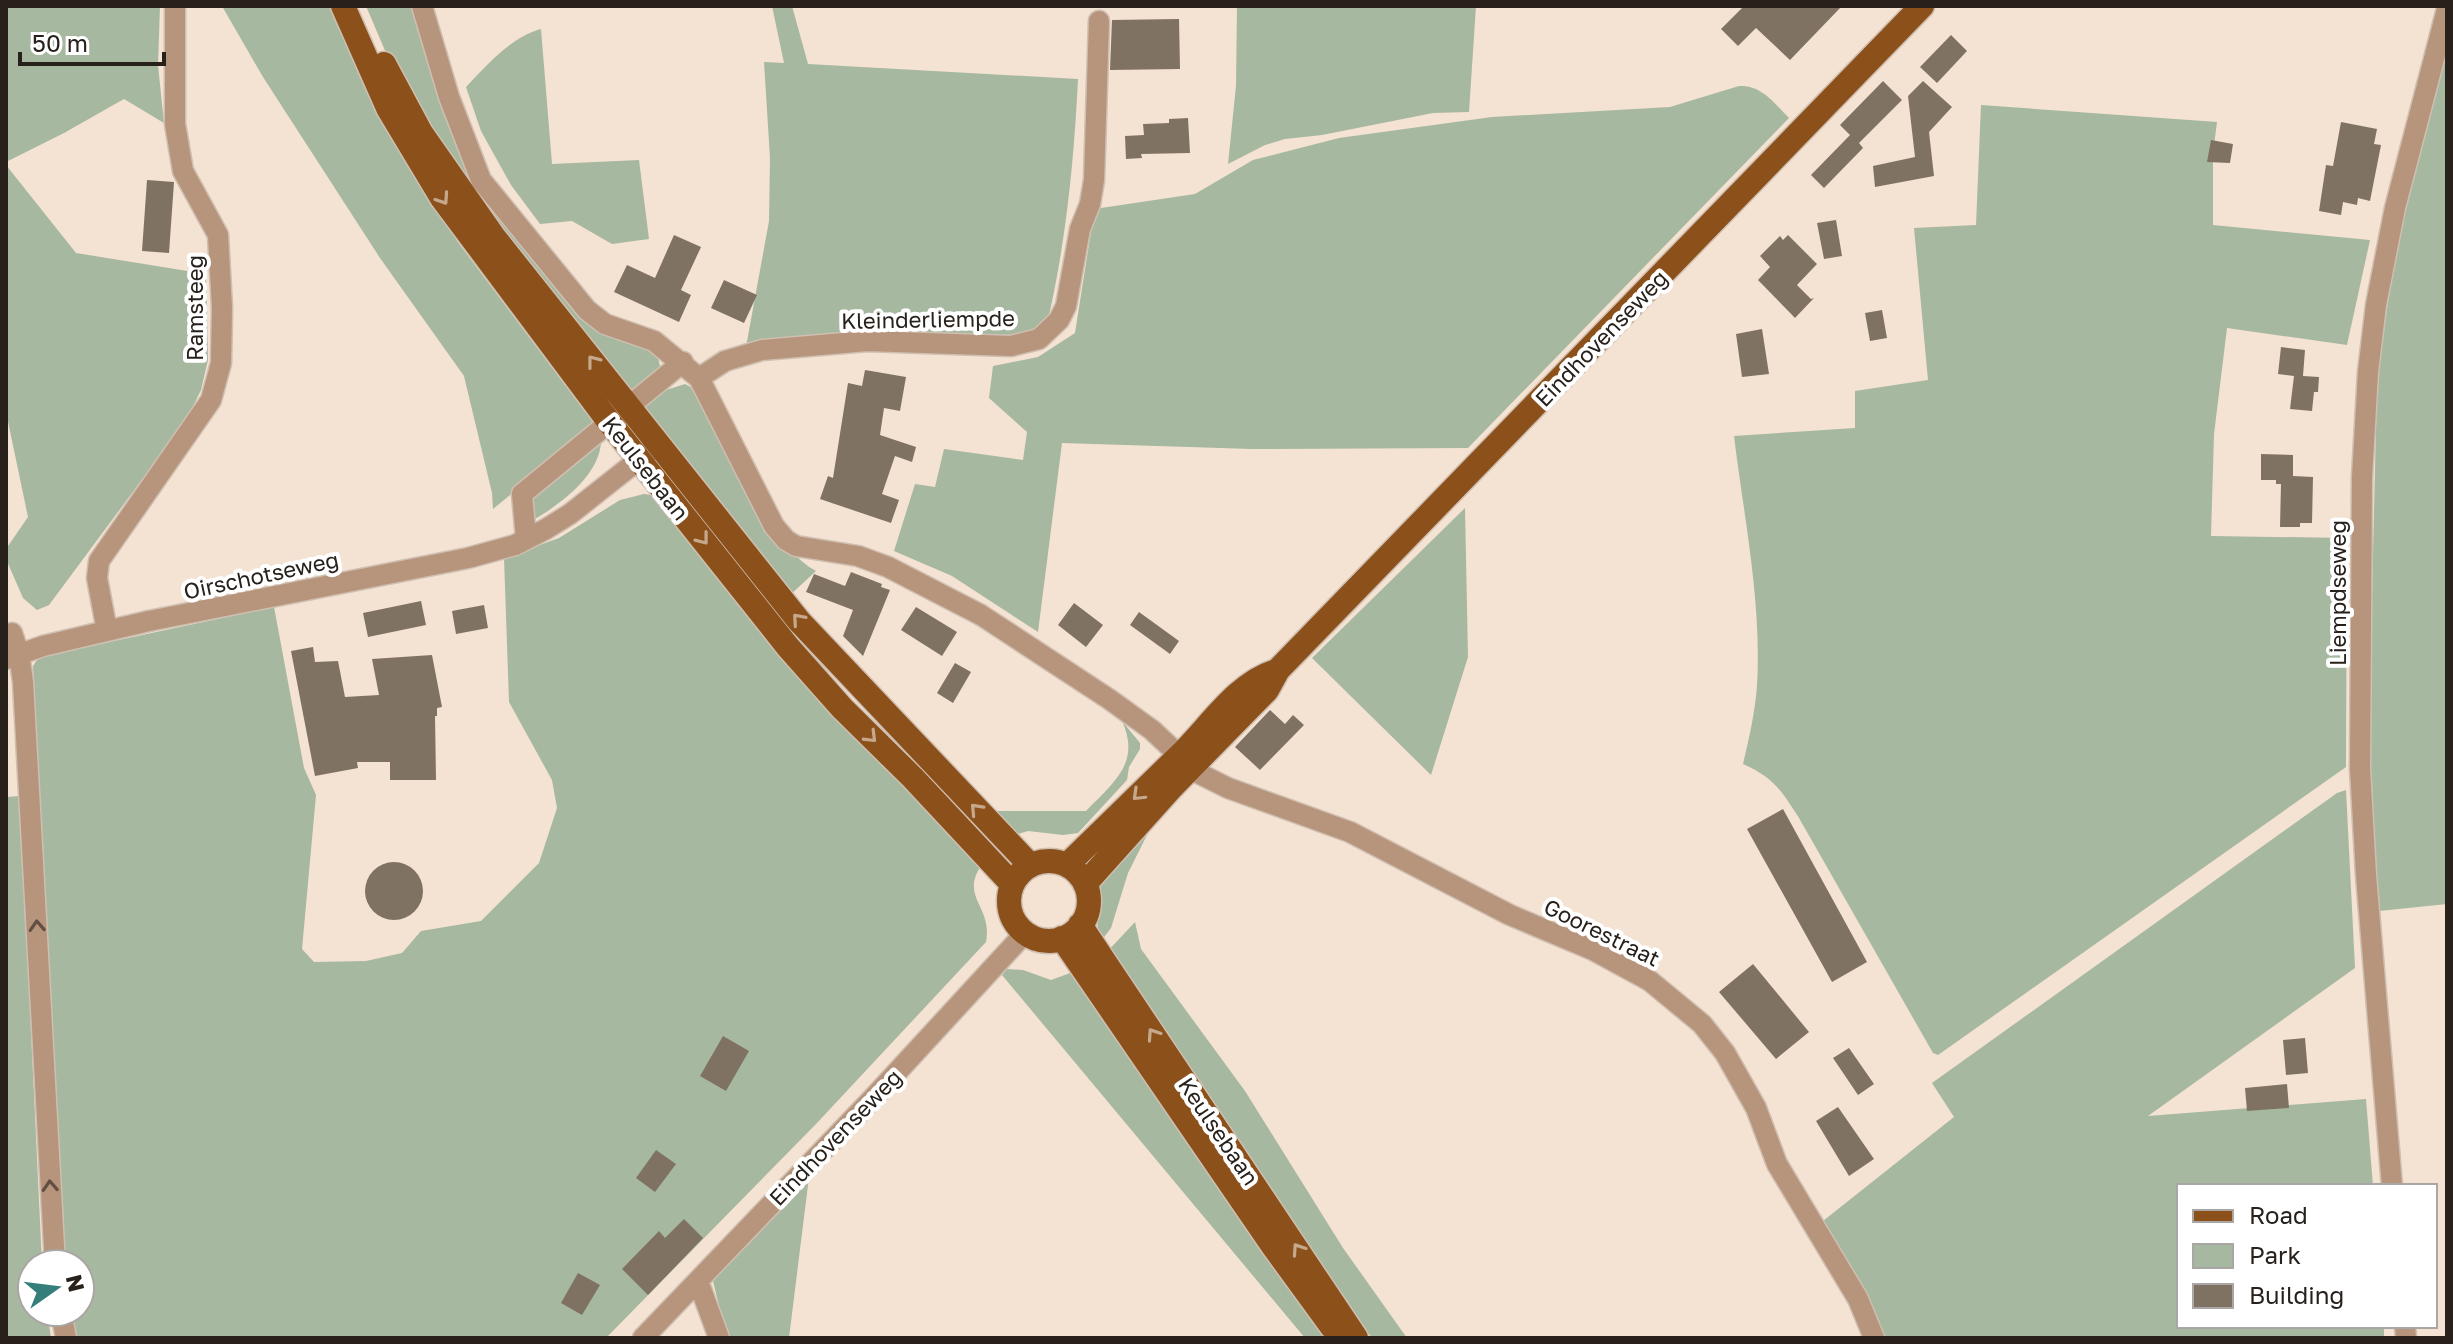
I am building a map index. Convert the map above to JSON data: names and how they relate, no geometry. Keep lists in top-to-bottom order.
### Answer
{
  "streets": {
    "main road": ["Eindhovenseweg", "Keulsebaan"],
    "street": [
      "Ramsteeg",
      "Kleinderliempde",
      "Oirschotseweg",
      "Liempdseweg",
      "Goorestraat"
    ]
  },
  "crossings": [
    ["Ramsteeg", "Oirschotseweg"],
    ["Eindhovenseweg", "Keulsebaan"],
    ["Eindhovenseweg", "Goorestraat"],
    ["Keulsebaan", "Oirschotseweg"]
  ],
  "legend": ["Road", "Park", "Building"],
  "scale_bar": "50 m",
  "north": "right"
}
